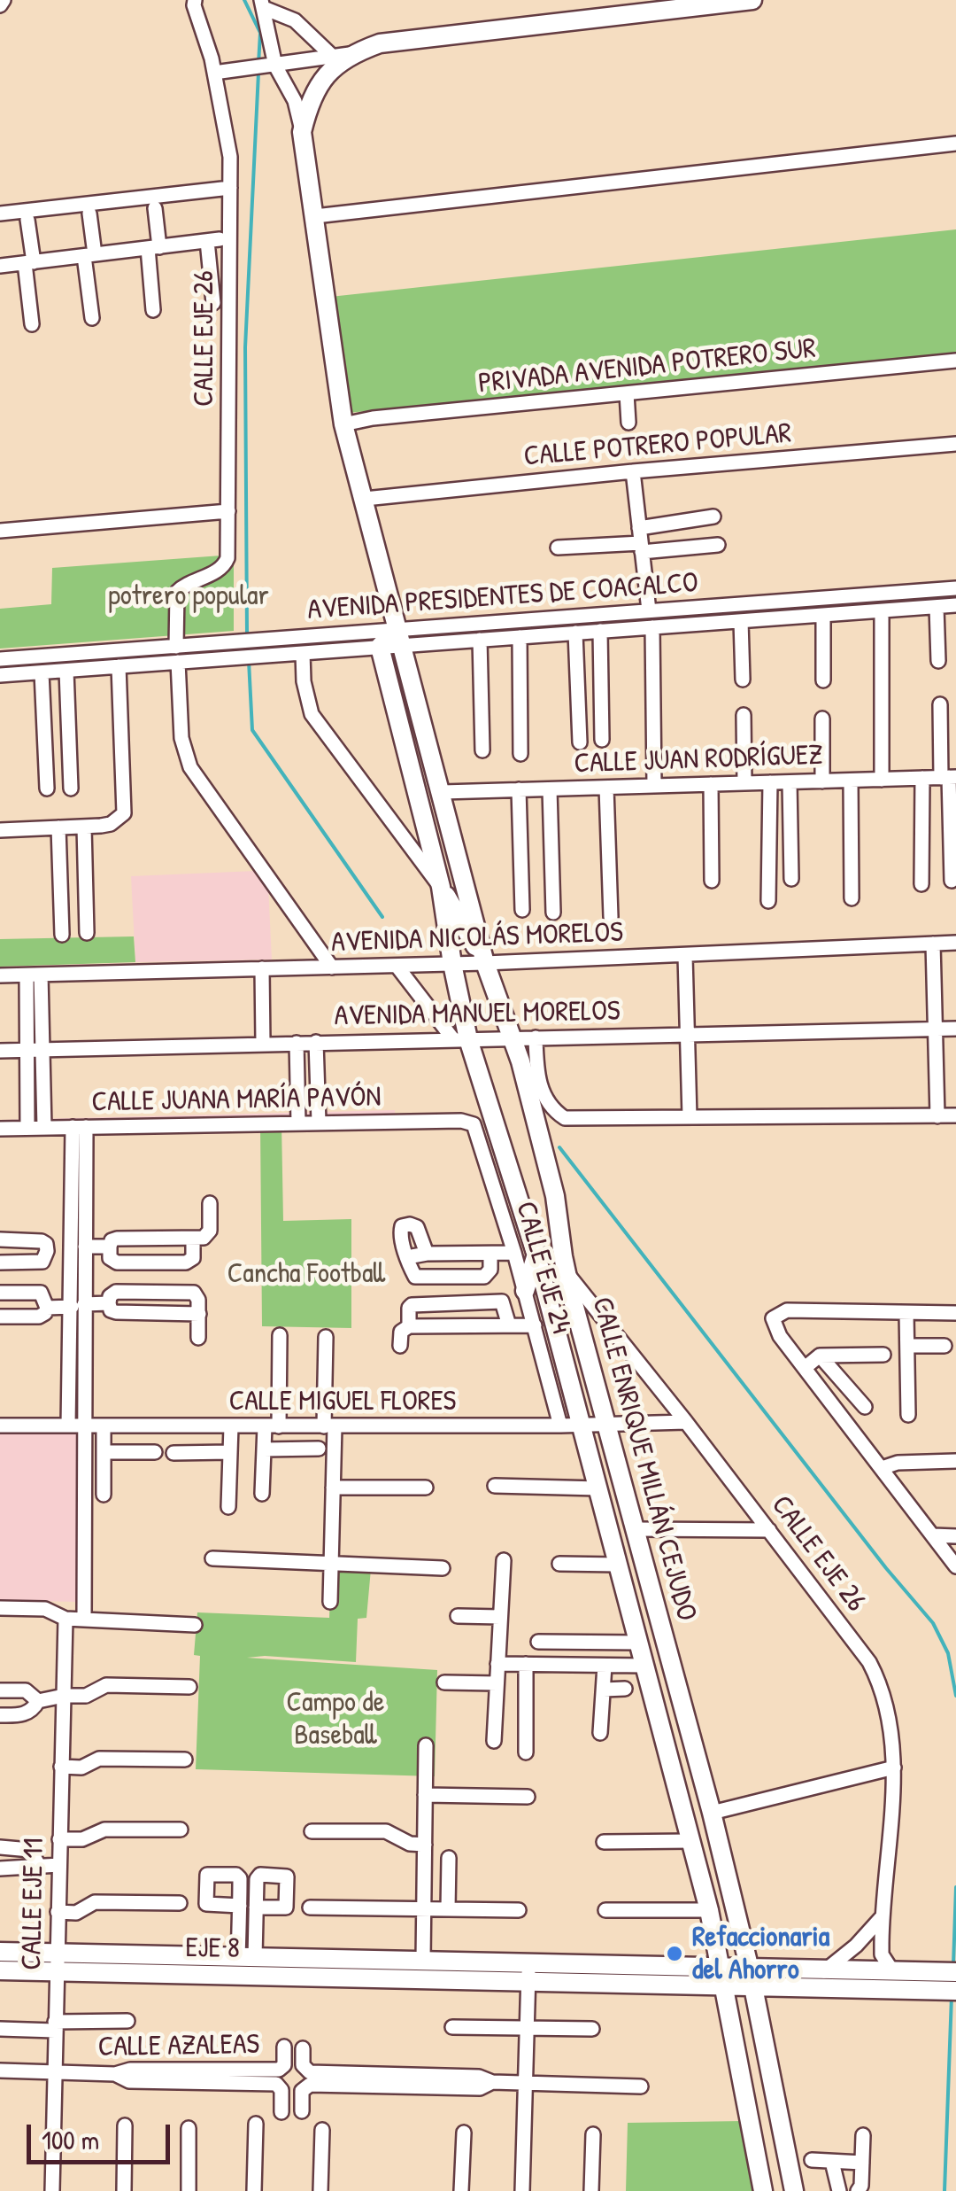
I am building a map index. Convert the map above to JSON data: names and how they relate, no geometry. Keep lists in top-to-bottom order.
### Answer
{
  "streets": {
    "main road": ["CALLE ENRIQUE MILLÁN CEJUDO", "EJE 8"],
    "street": [
      "CALLE EJE 26",
      "PRIVADA AVENIDA POTRERO SUR",
      "CALLE POTRERO POPULAR",
      "AVENIDA PRESIDENTES DE COACALCO",
      "CALLE JUAN RODRÍGUEZ",
      "AVENIDA NICOLÁS MORELOS",
      "AVENIDA MANUEL MORELOS",
      "CALLE JUANA MARÍA PAVÓN",
      "CALLE EJE 24",
      "CALLE MIGUEL FLORES",
      "CALLE EJE 11",
      "CALLE AZALEAS"
    ]
  },
  "crossings": [
    ["CALLE EJE 26", "AVENIDA PRESIDENTES DE COACALCO"],
    ["CALLE EJE 26", "CALLE MIGUEL FLORES"],
    ["CALLE EJE 26", "CALLE ENRIQUE MILLÁN CEJUDO"],
    ["AVENIDA NICOLÁS MORELOS", "CALLE ENRIQUE MILLÁN CEJUDO"],
    ["AVENIDA MANUEL MORELOS", "CALLE ENRIQUE MILLÁN CEJUDO"],
    ["CALLE JUANA MARÍA PAVÓN", "CALLE EJE 24"],
    ["CALLE EJE 24", "CALLE MIGUEL FLORES"],
    ["CALLE MIGUEL FLORES", "CALLE ENRIQUE MILLÁN CEJUDO"],
    ["CALLE ENRIQUE MILLÁN CEJUDO", "EJE 8"],
    ["CALLE EJE 11", "EJE 8"],
    ["CALLE EJE 11", "CALLE AZALEAS"]
  ],
  "parks": ["potrero popular", "Cancha Football", "Campo de Baseball"],
  "places": ["Refaccionaria del Ahorro"],
  "scale_bar": "100 m"
}
